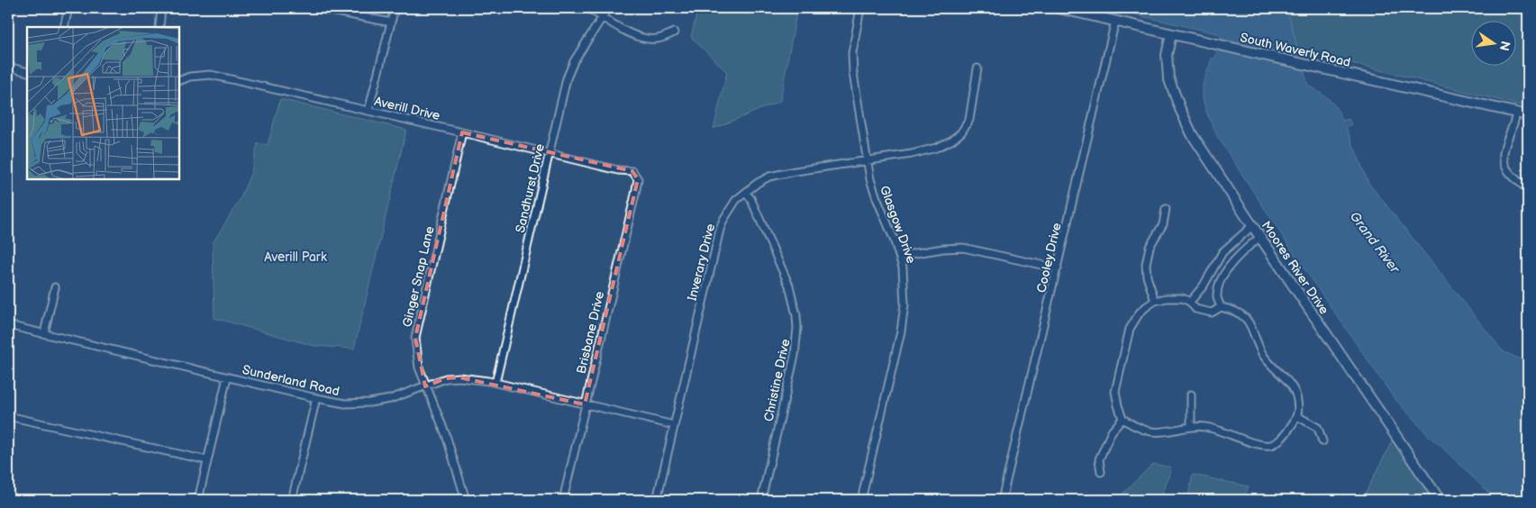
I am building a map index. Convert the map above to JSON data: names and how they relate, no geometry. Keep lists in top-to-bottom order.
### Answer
{
  "streets": {
    "street": [
      "South Waverly Road",
      "Averill Drive",
      "Sandhurst Drive",
      "Glasgow Drive",
      "Cooley Drive",
      "Inverary Drive",
      "Moores River Drive",
      "Ginger Snap Lane",
      "Brisbane Drive",
      "Sunderland Road",
      "Christine Drive"
    ]
  },
  "crossings": [
    ["South Waverly Road", "Cooley Drive"],
    ["South Waverly Road", "Moores River Drive"],
    ["Averill Drive", "Sandhurst Drive"],
    ["Averill Drive", "Ginger Snap Lane"],
    ["Averill Drive", "Brisbane Drive"],
    ["Sandhurst Drive", "Sunderland Road"],
    ["Glasgow Drive", "Inverary Drive"],
    ["Inverary Drive", "Sunderland Road"],
    ["Inverary Drive", "Christine Drive"],
    ["Ginger Snap Lane", "Sunderland Road"],
    ["Brisbane Drive", "Sunderland Road"]
  ],
  "water": ["Grand River"],
  "parks": ["Averill Park"],
  "north": "right"
}
